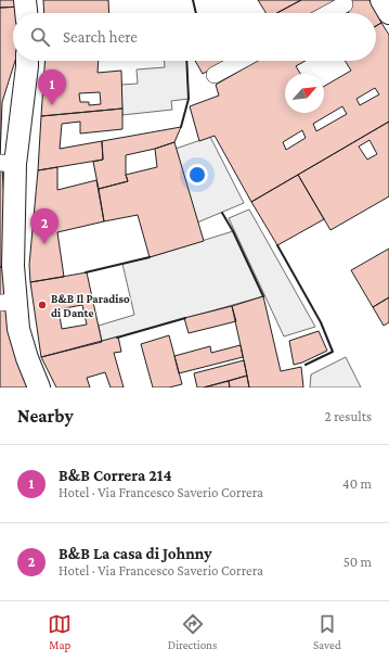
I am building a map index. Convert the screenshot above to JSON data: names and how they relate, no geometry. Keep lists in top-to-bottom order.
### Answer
{
  "places": ["B&B Il Paradiso di Dante"],
  "north": "top right",
  "page": {
    "search": "Search here",
    "pins": ["1", "2"],
    "heading": ["Nearby", "2 results"],
    "list": [
      {
        "mark": "1",
        "name": "B&B Correra 214",
        "note": "Hotel · Via Francesco Saverio Correra",
        "value": "40 m"
      },
      {
        "mark": "2",
        "name": "B&B La casa di Johnny",
        "note": "Hotel · Via Francesco Saverio Correra",
        "value": "50 m"
      }
    ],
    "nav": ["Map", "Directions", "Saved"]
  }
}
